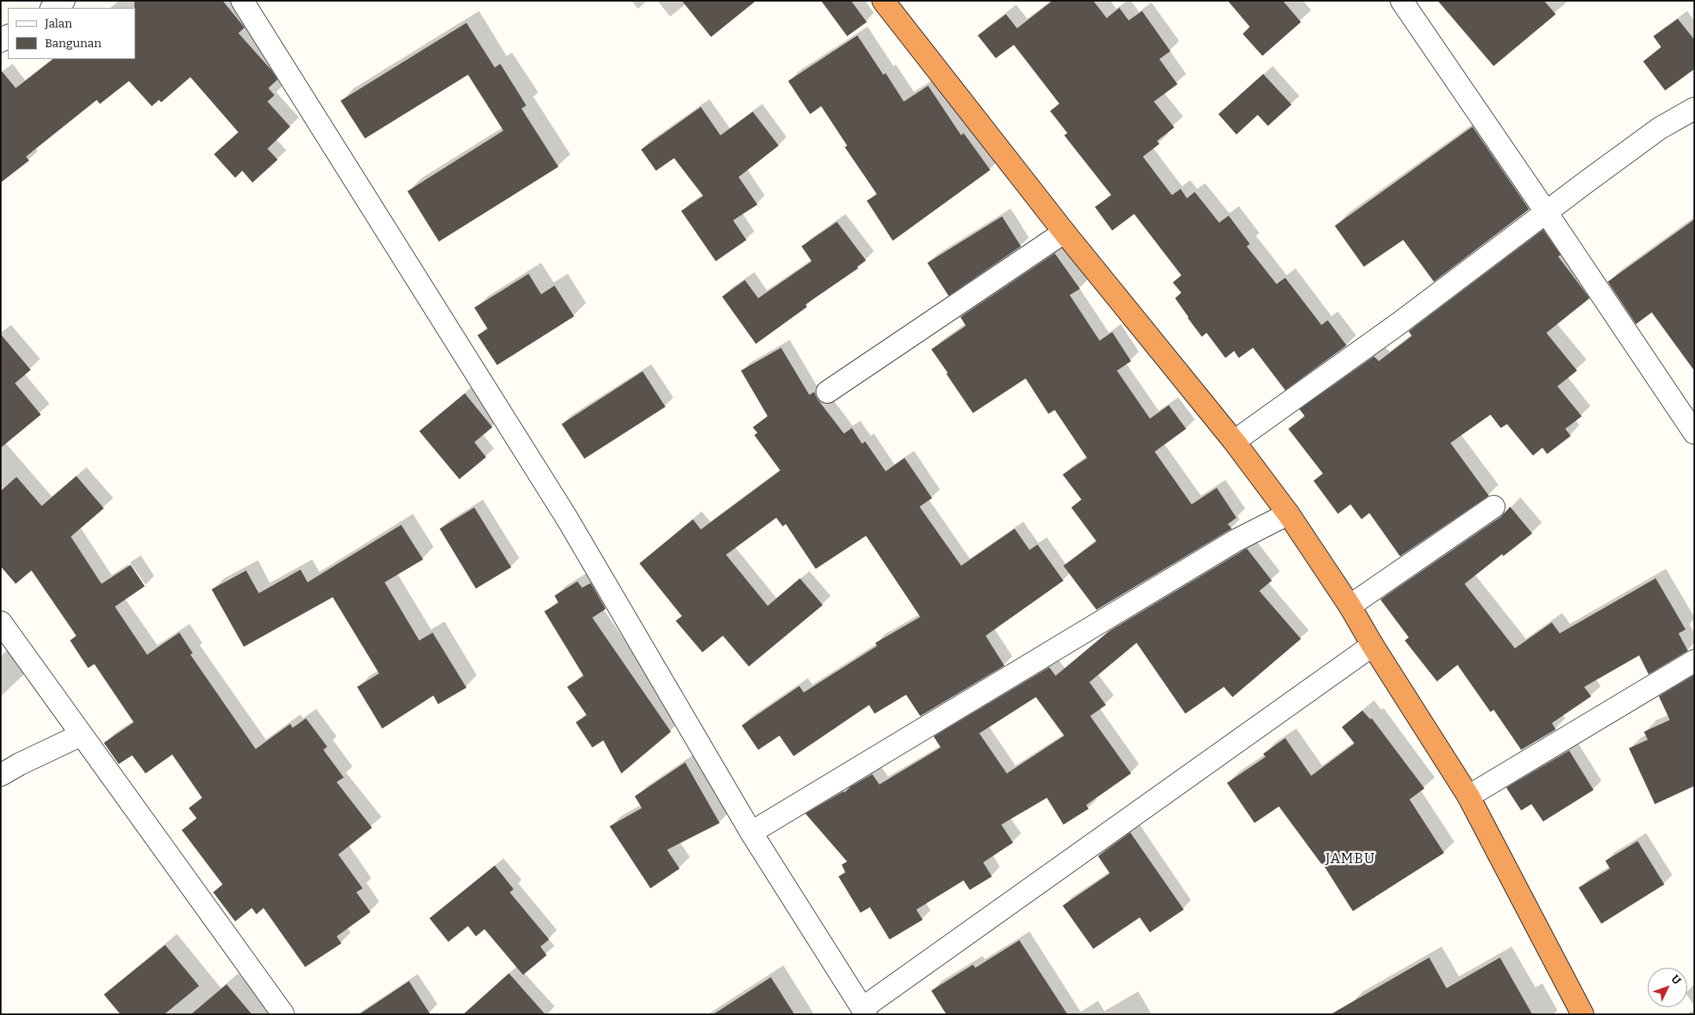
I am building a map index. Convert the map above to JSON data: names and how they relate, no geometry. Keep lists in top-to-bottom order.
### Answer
{
  "districts": ["JAMBU"],
  "legend": ["Jalan", "Bangunan"],
  "north": "top right"
}
